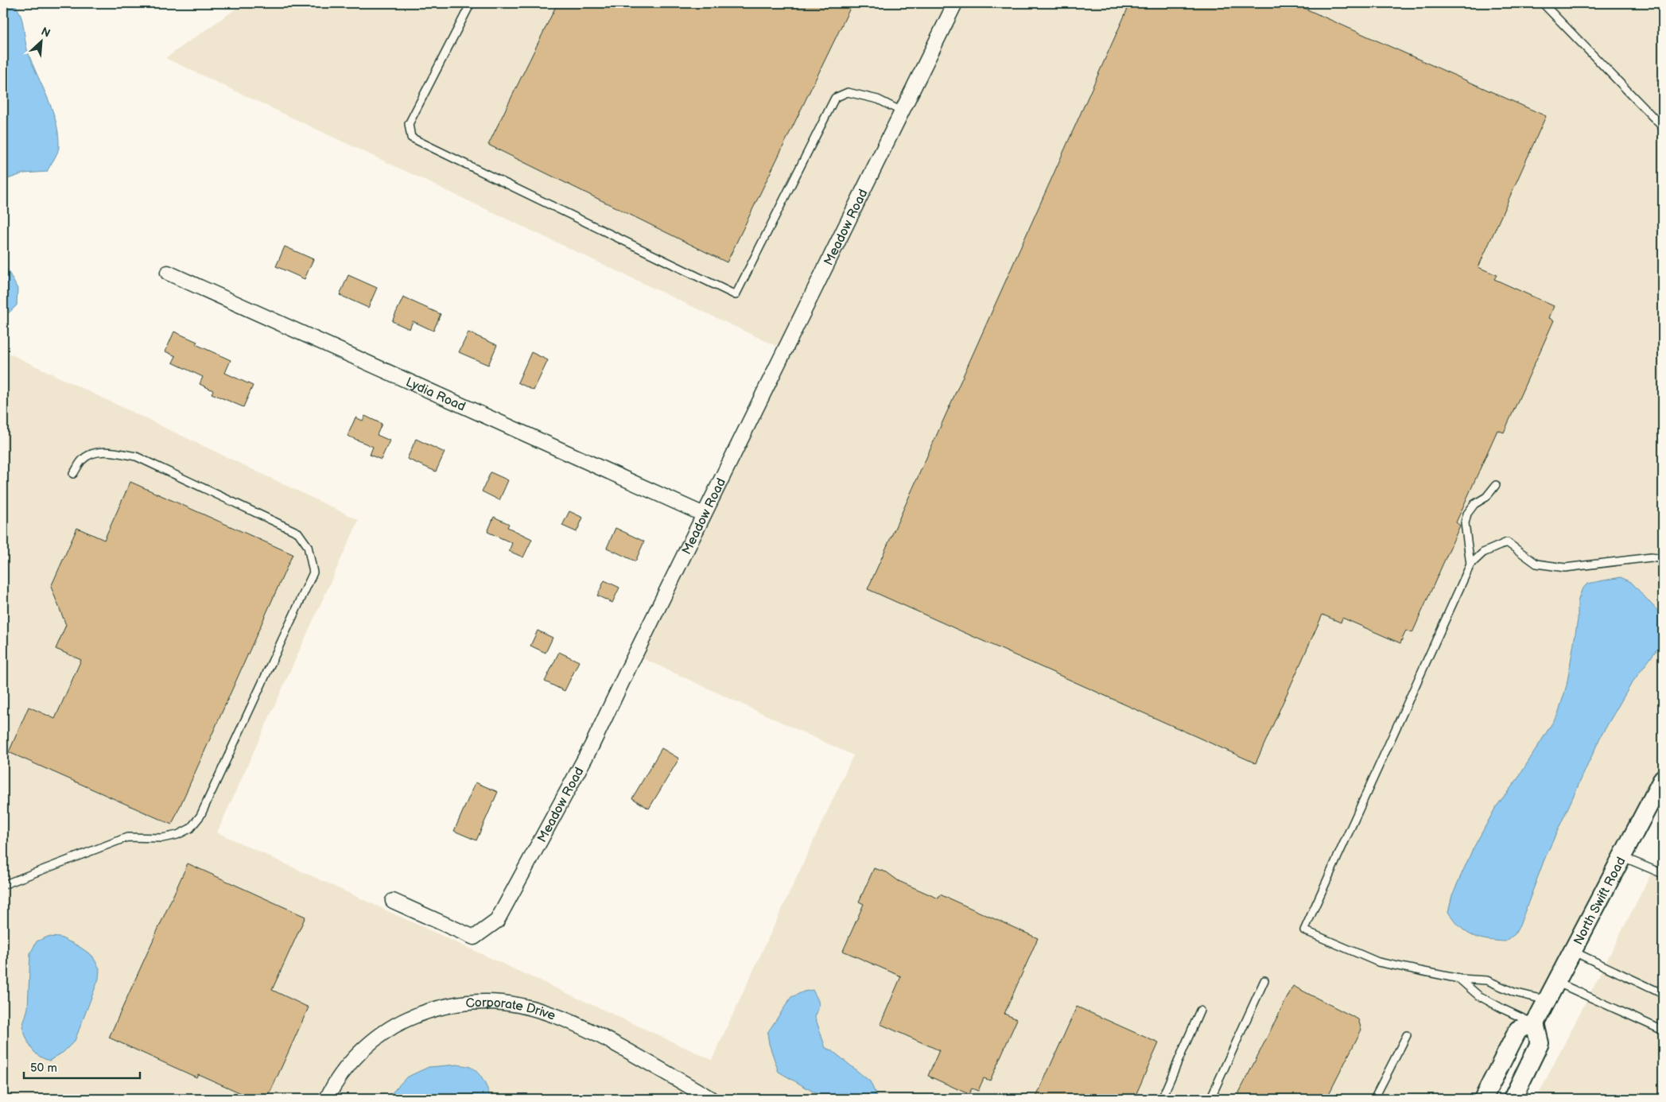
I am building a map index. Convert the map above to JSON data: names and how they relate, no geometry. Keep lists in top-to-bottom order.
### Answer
{
  "streets": {
    "street": [
      "Meadow Road",
      "Lydia Road",
      "North Swift Road",
      "Corporate Drive"
    ]
  },
  "crossings": [
    ["Meadow Road", "Lydia Road"]
  ],
  "scale_bar": "50 m",
  "north": "top right"
}
